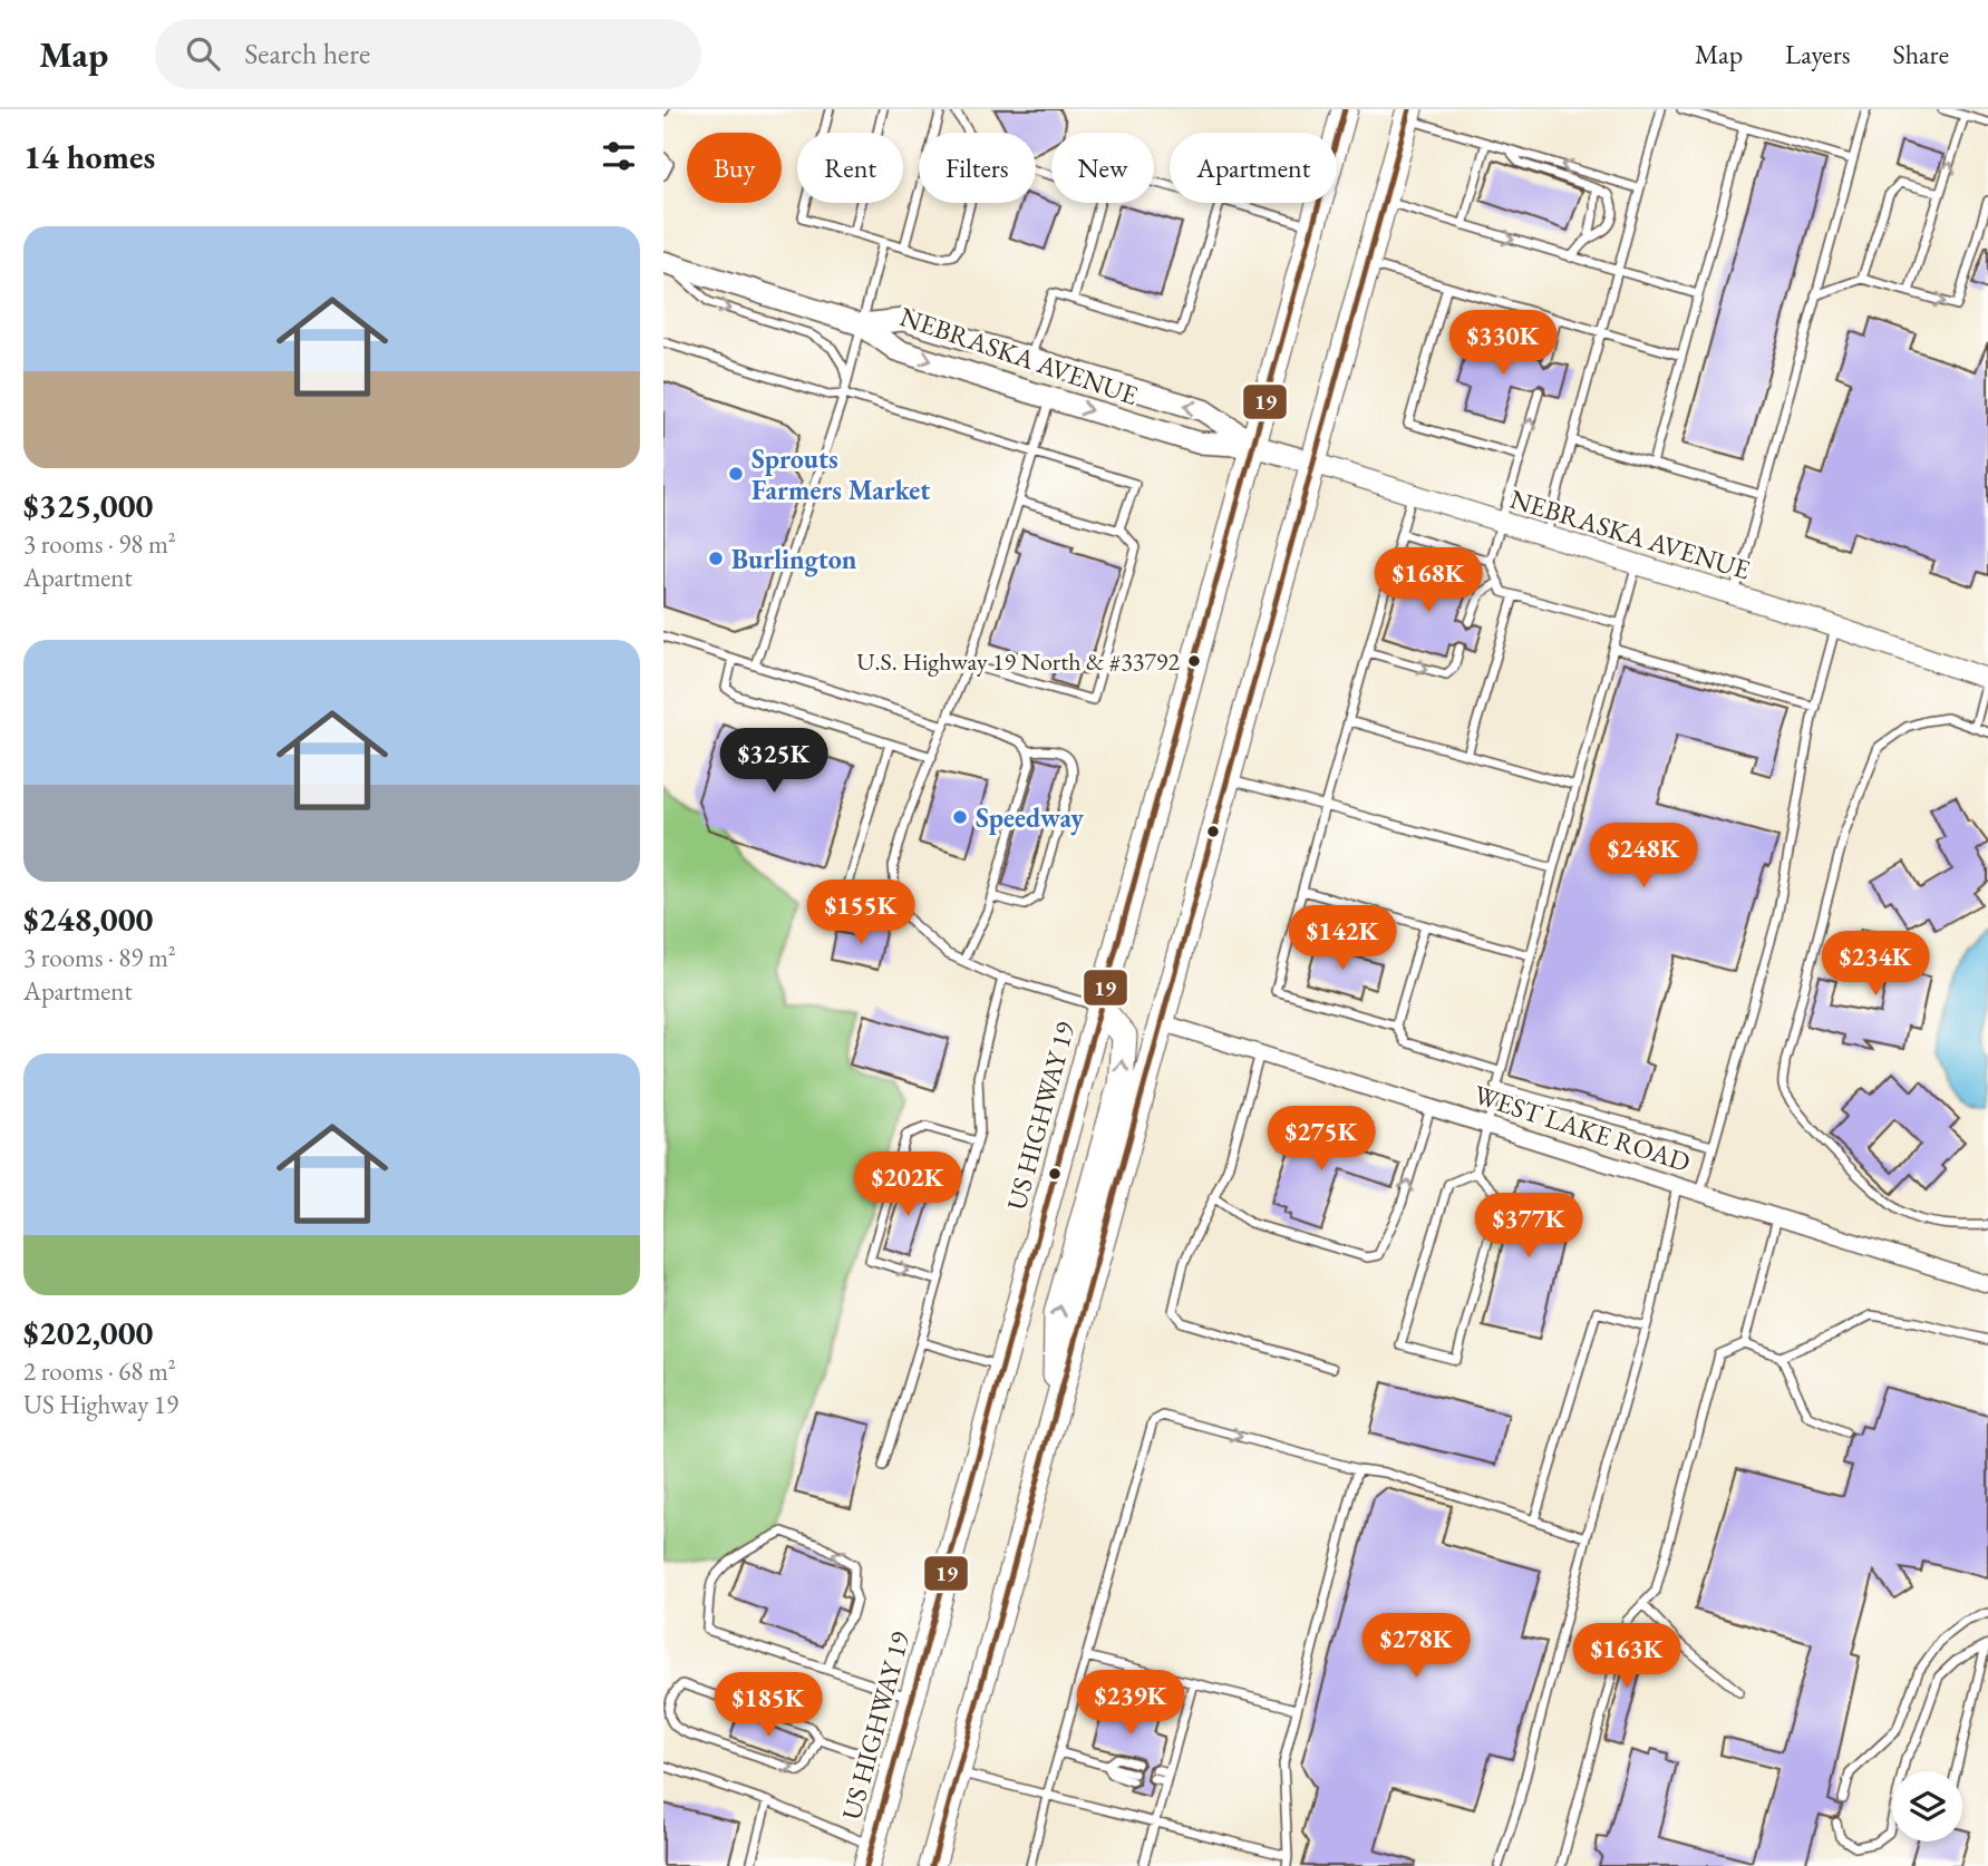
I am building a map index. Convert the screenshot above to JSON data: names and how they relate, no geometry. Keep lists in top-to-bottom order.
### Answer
{
  "streets": {
    "highway": ["US HIGHWAY 19"],
    "main road": ["NEBRASKA AVENUE"],
    "street": ["WEST LAKE ROAD"]
  },
  "crossings": [
    ["NEBRASKA AVENUE", "US HIGHWAY 19"]
  ],
  "places": [
    "Sprouts Farmers Market",
    "Burlington",
    "U.S. Highway 19 North & #33792",
    "Speedway"
  ],
  "lines": ["transit line 19"],
  "page": {
    "header": "Map",
    "search": "Search here",
    "nav": ["Map", "Layers", "Share"],
    "heading": "14 homes",
    "chip": [
      "Buy",
      "Rent",
      "Filters",
      "New",
      "Apartment"
    ],
    "list": [
      {
        "name": "$325,000",
        "note": "3 rooms · 98 m² · Apartment"
      },
      {
        "name": "$248,000",
        "note": "3 rooms · 89 m² · Apartment"
      },
      {
        "name": "$202,000",
        "note": "2 rooms · 68 m² · US Highway 19"
      }
    ],
    "price": [
      "$330K",
      "$168K",
      "$325K",
      "$248K",
      "$155K",
      "$142K",
      "$234K",
      "$275K",
      "$202K",
      "$377K",
      "$278K",
      "$163K",
      "$239K",
      "$185K"
    ]
  }
}
